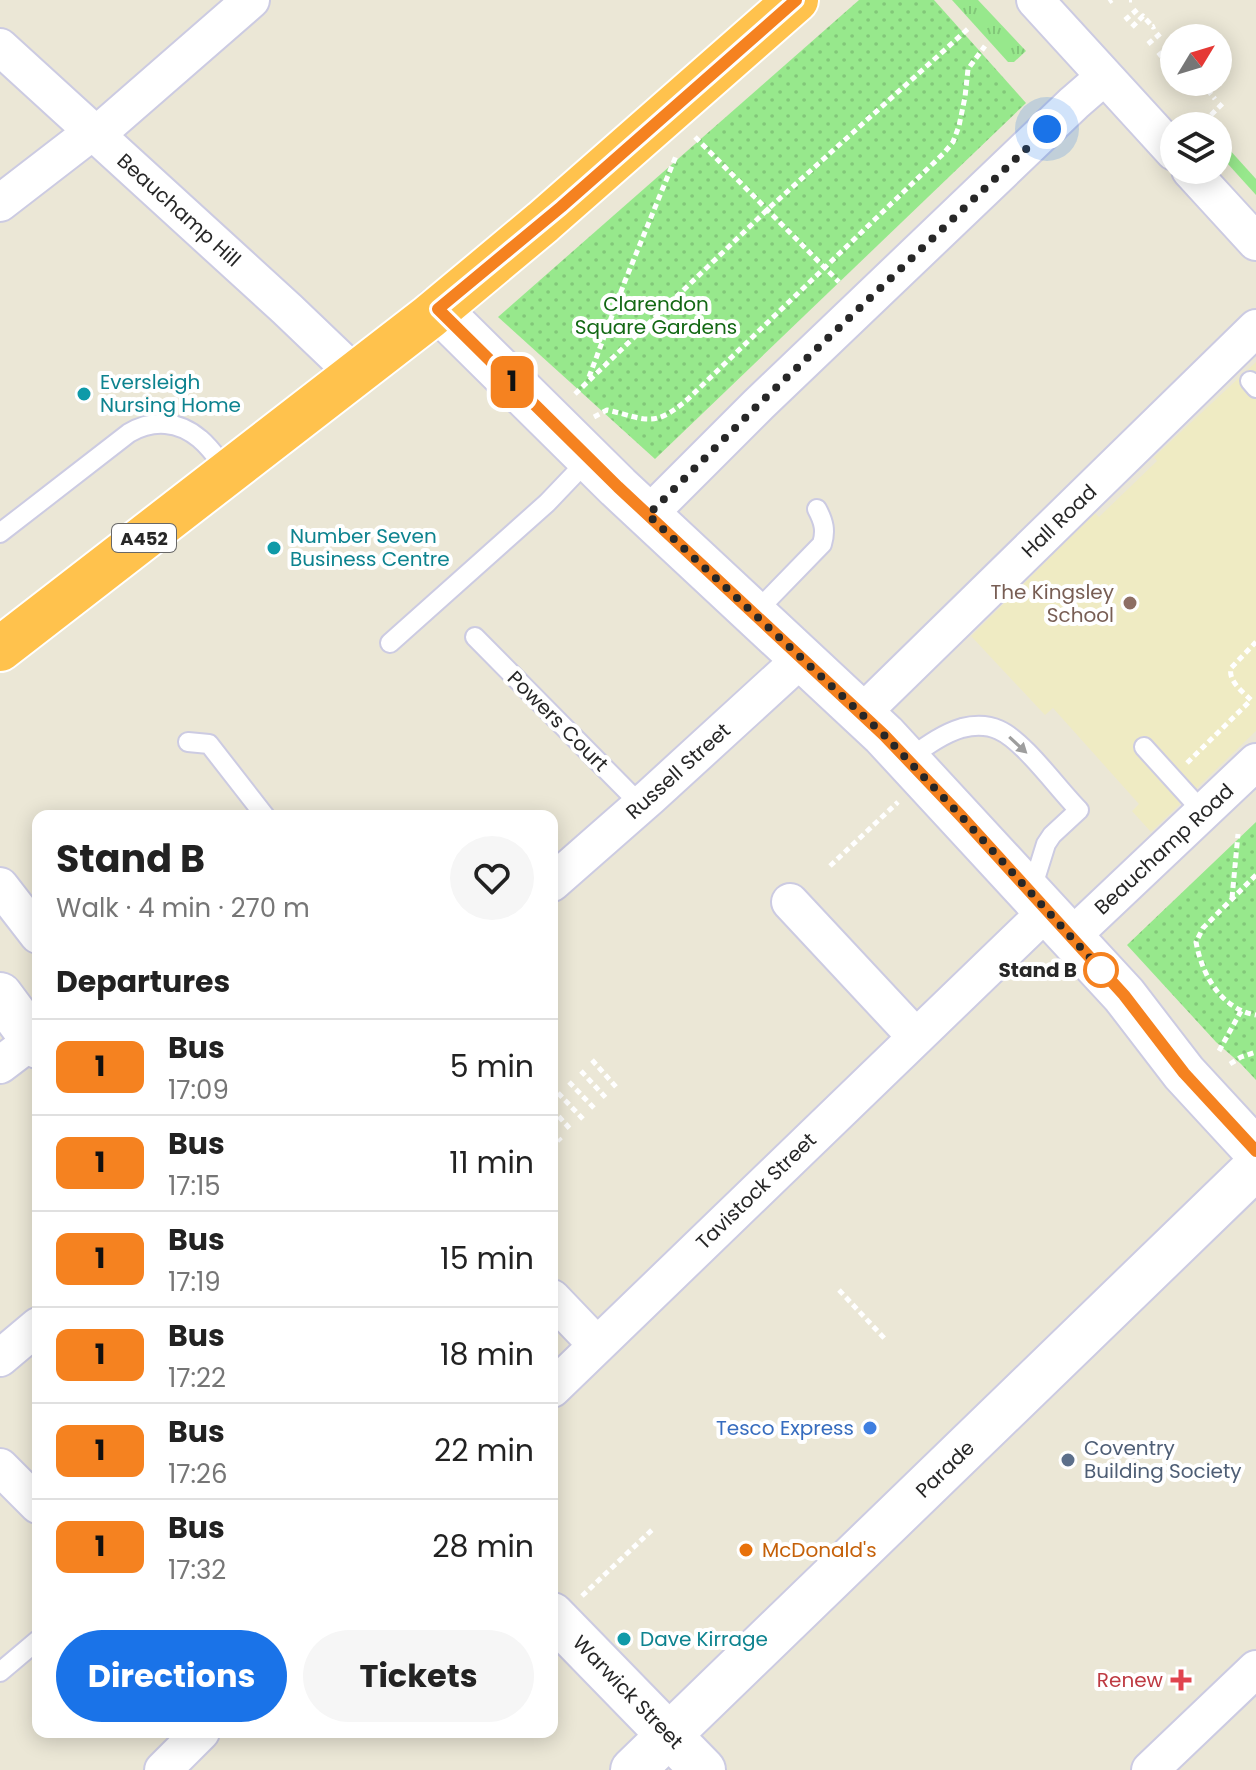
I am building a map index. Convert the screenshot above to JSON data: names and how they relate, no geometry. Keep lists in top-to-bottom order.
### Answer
{
  "streets": {
    "highway": ["A452"],
    "main road": ["Parade", "Warwick Street"],
    "street": [
      "Beauchamp Hill",
      "Hall Road",
      "Russell Street",
      "Beauchamp Road",
      "Tavistock Street"
    ],
    "lane": ["Powers Court"]
  },
  "crossings": [
    ["Beauchamp Hill", "A452"],
    ["Powers Court", "Russell Street"],
    ["Beauchamp Road", "Tavistock Street"],
    ["Parade", "Warwick Street"]
  ],
  "parks": ["Clarendon Square Gardens"],
  "places": {
    "other": [
      "Eversleigh Nursing Home",
      "Number Seven Business Centre",
      "The Kingsley School",
      "Stand B",
      "Tesco Express",
      "Coventry Building Society",
      "McDonald's",
      "Dave Kirrage"
    ],
    "health": ["Renew"]
  },
  "lines": ["bus line 1"],
  "north": "top right",
  "page": {
    "on_map": "1",
    "heading": [
      ["Stand B", "Walk · 4 min · 270 m"],
      "Departures"
    ],
    "list": [
      {
        "mark": "1",
        "name": "Bus",
        "note": "17:09",
        "value": "5 min"
      },
      {
        "mark": "1",
        "name": "Bus",
        "note": "17:15",
        "value": "11 min"
      },
      {
        "mark": "1",
        "name": "Bus",
        "note": "17:19",
        "value": "15 min"
      },
      {
        "mark": "1",
        "name": "Bus",
        "note": "17:22",
        "value": "18 min"
      },
      {
        "mark": "1",
        "name": "Bus",
        "note": "17:26",
        "value": "22 min"
      },
      {
        "mark": "1",
        "name": "Bus",
        "note": "17:32",
        "value": "28 min"
      }
    ],
    "buttons": ["Directions", "Tickets"]
  }
}
